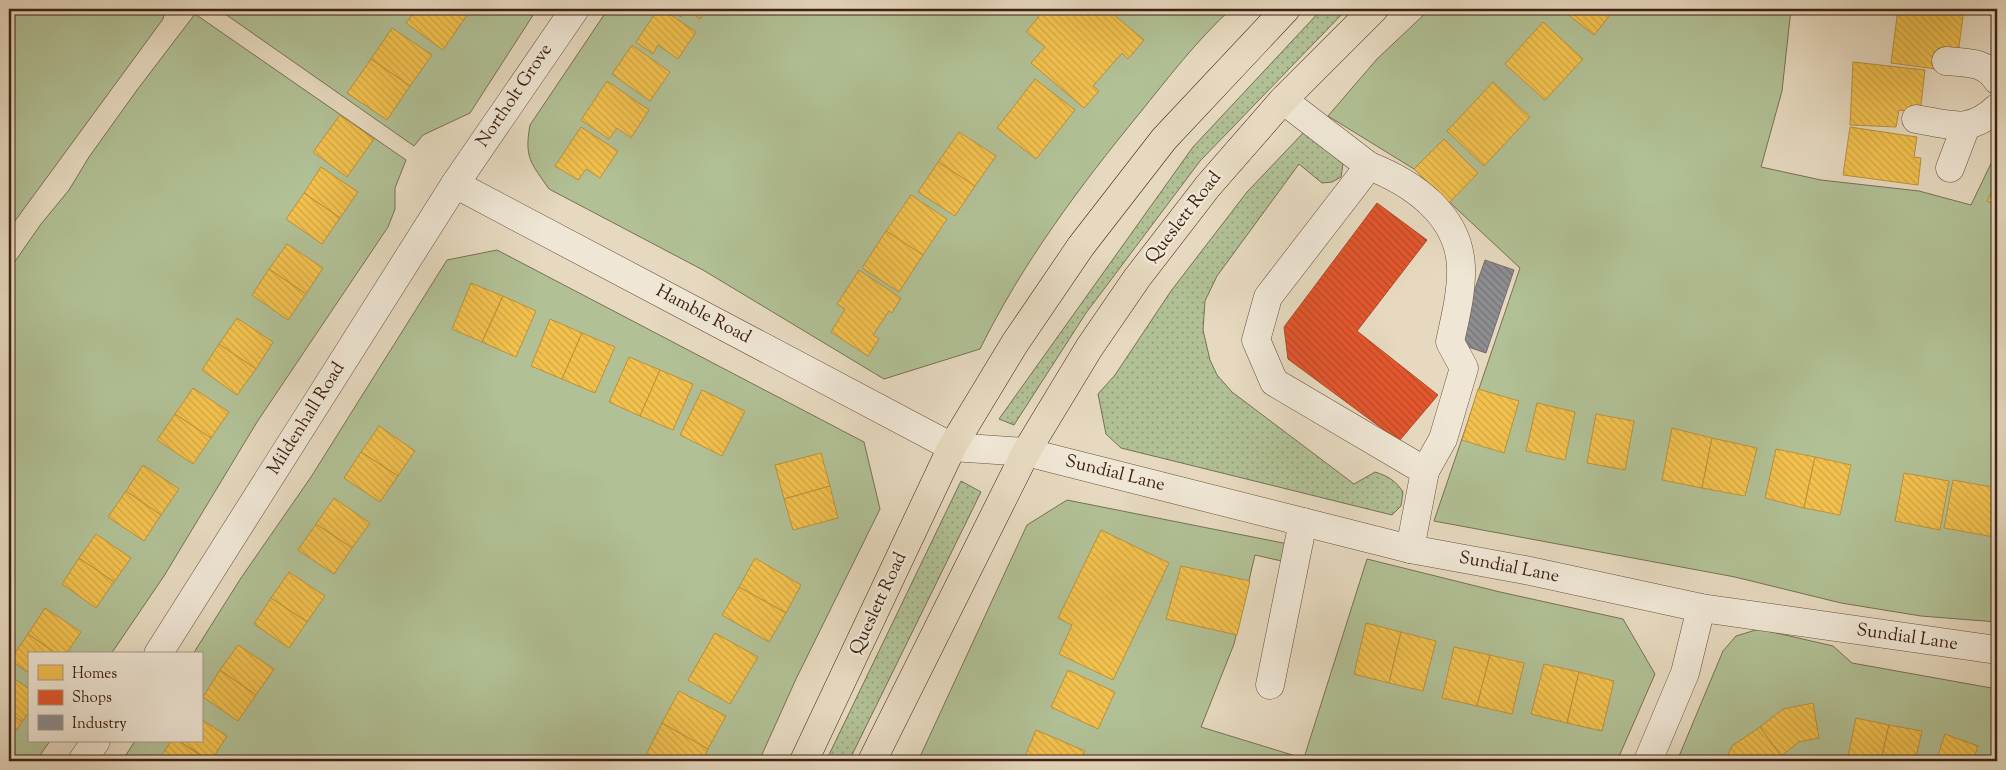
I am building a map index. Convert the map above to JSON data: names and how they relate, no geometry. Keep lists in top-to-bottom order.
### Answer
{
  "streets": {
    "highway": ["Queslett Road"],
    "street": [
      "Northolt Grove",
      "Hamble Road",
      "Mildenhall Road",
      "Sundial Lane"
    ]
  },
  "crossings": [
    ["Northolt Grove", "Hamble Road"],
    ["Northolt Grove", "Mildenhall Road"],
    ["Queslett Road", "Hamble Road"],
    ["Queslett Road", "Sundial Lane"],
    ["Hamble Road", "Mildenhall Road"]
  ],
  "legend": ["Homes", "Shops", "Industry"]
}
